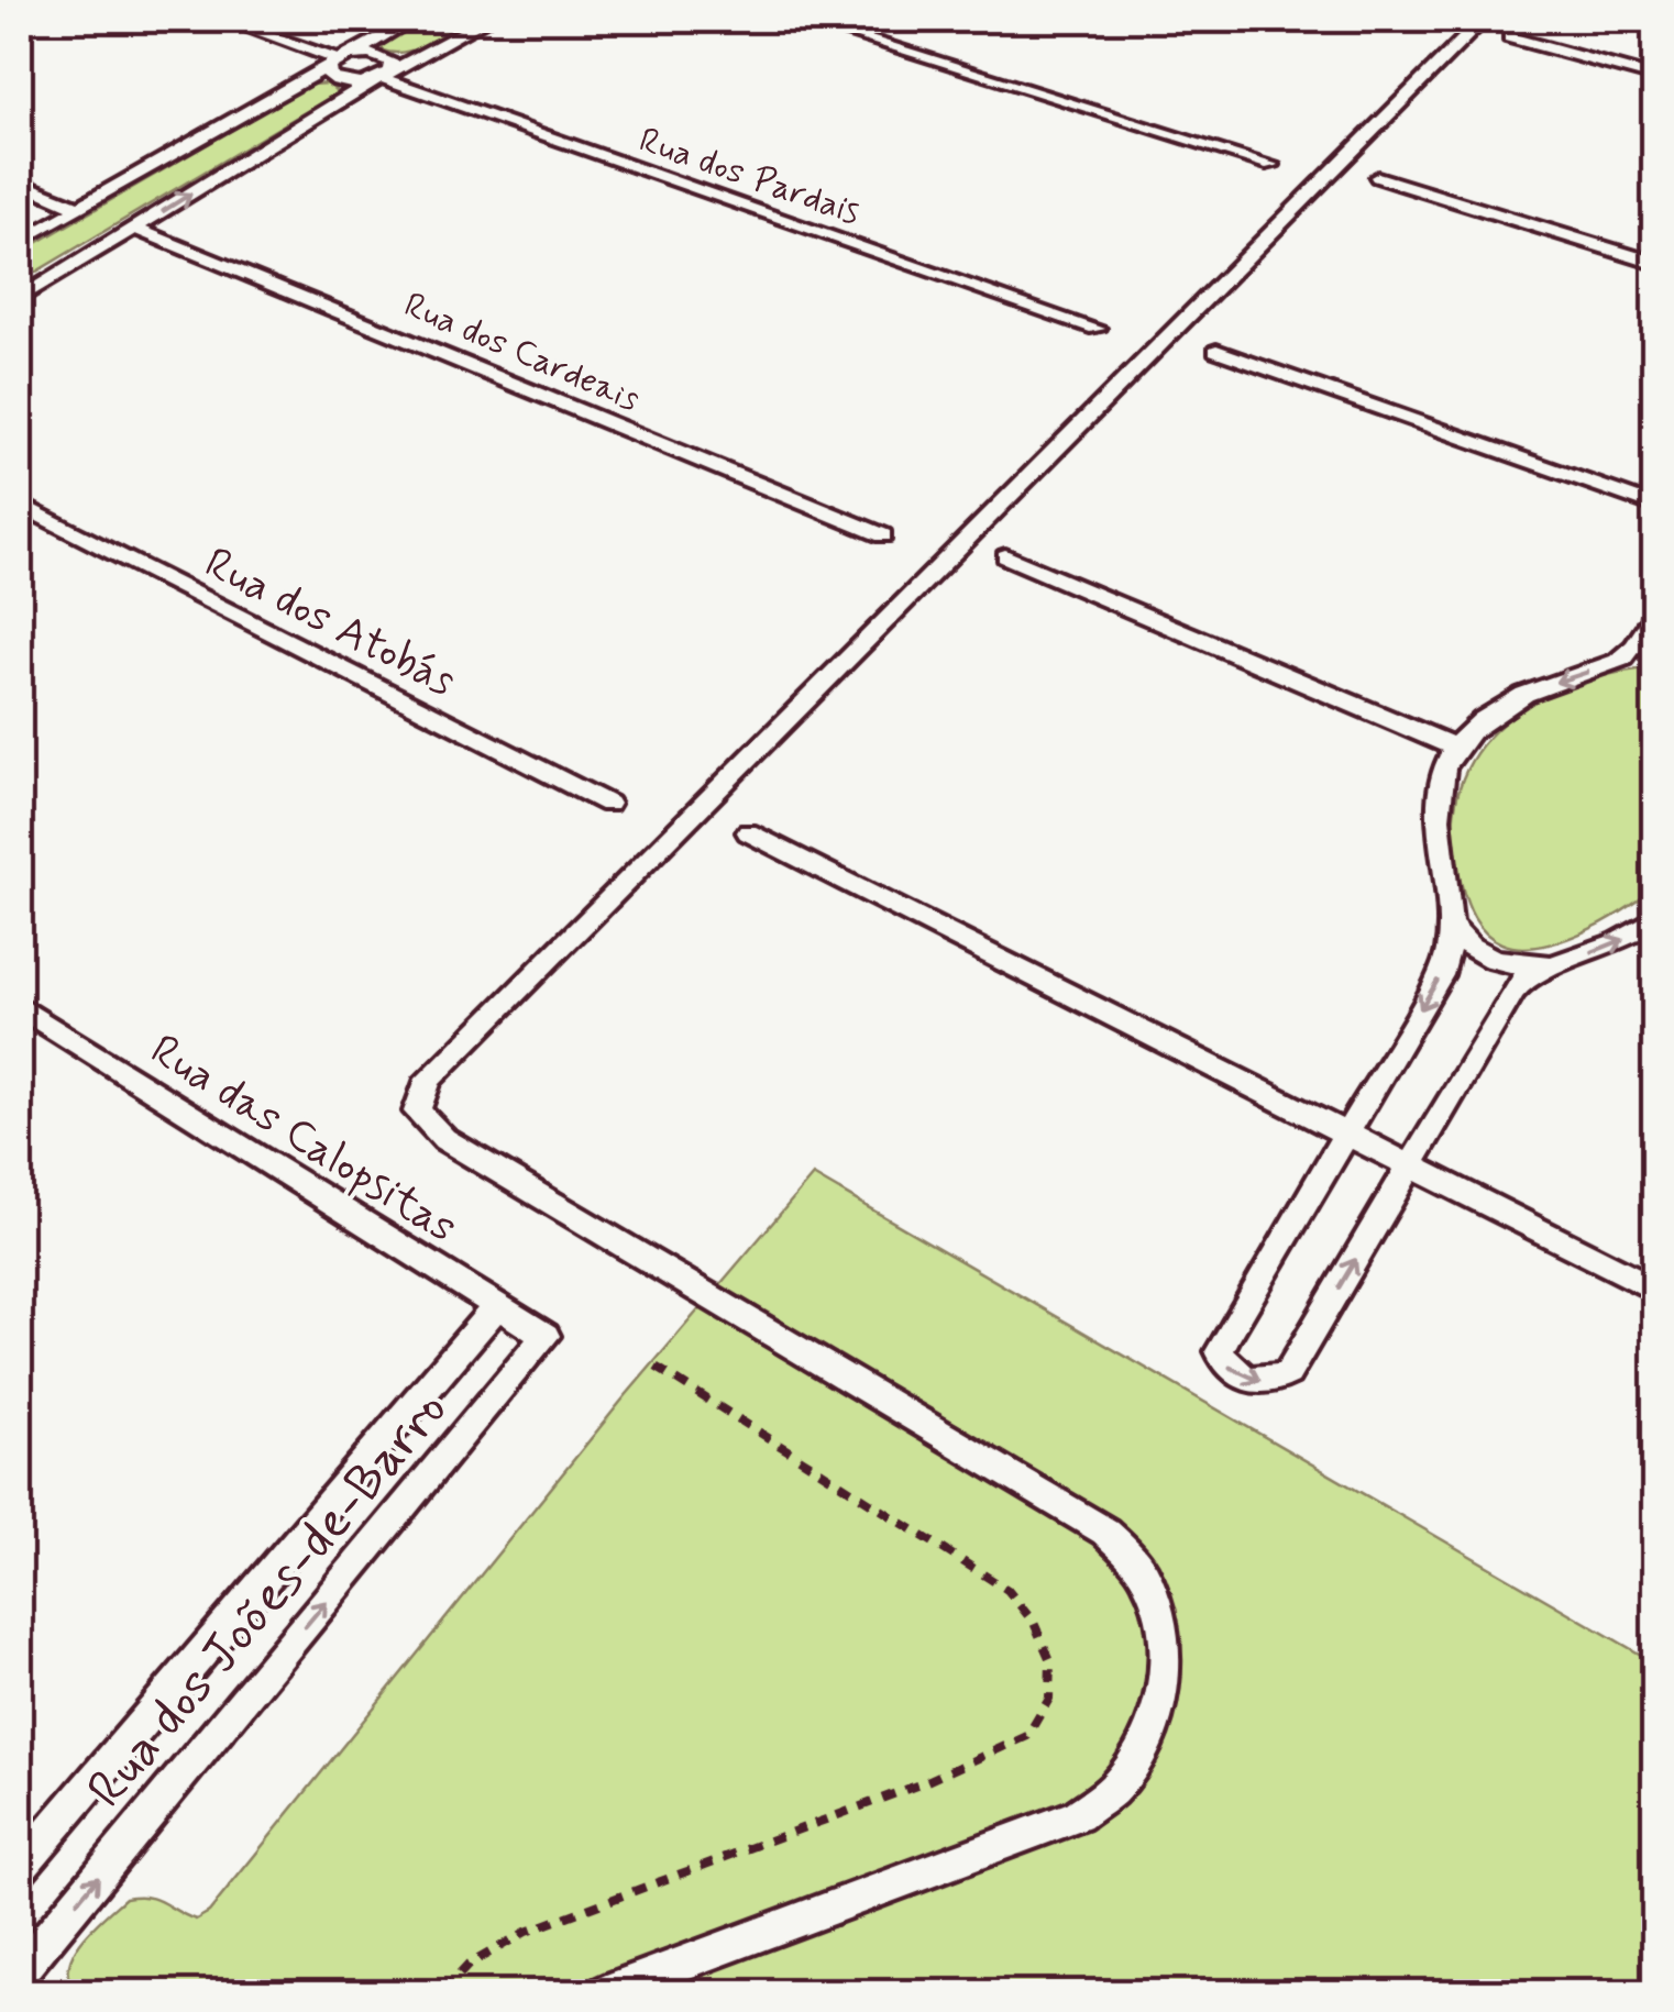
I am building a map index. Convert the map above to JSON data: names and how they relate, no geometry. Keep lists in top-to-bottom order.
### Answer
{
  "streets": {
    "lane": [
      "Rua dos Pardais",
      "Rua dos Cardeais",
      "Rua dos Atobás",
      "Rua das Calopsitas",
      "Rua dos Joões-de-Barro"
    ]
  },
  "crossings": [
    ["Rua das Calopsitas", "Rua dos Joões-de-Barro"]
  ]
}
